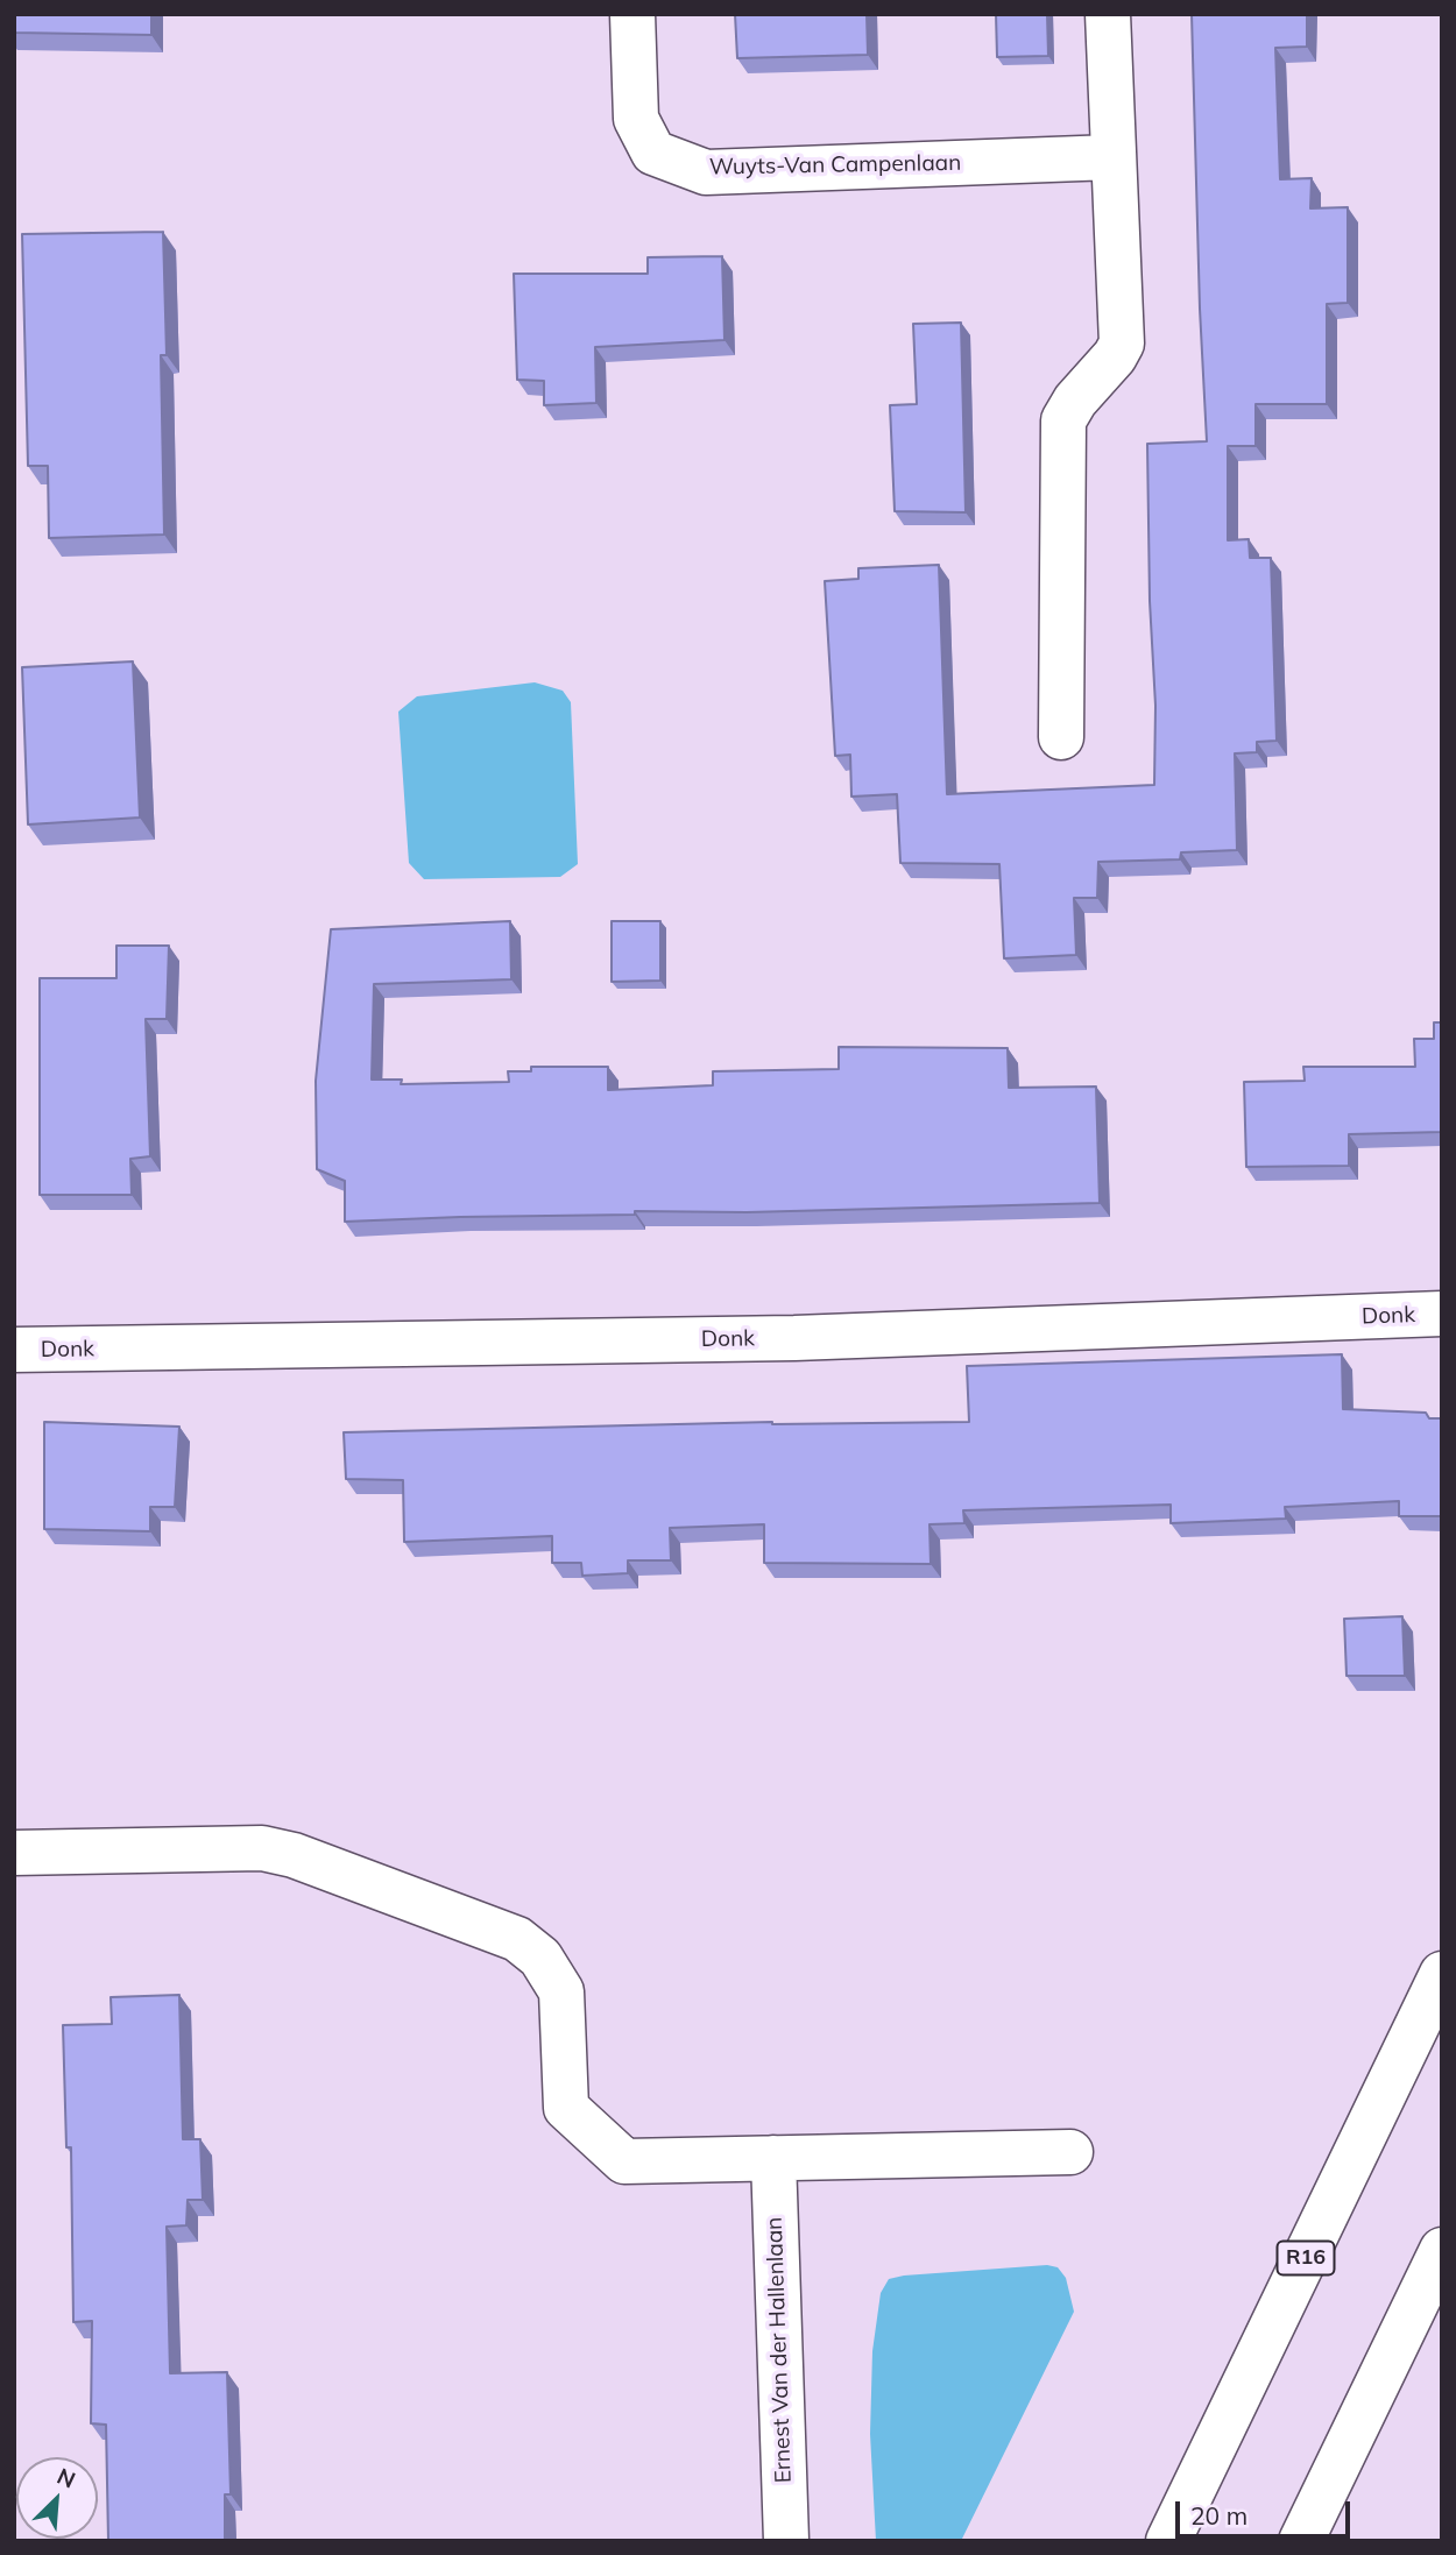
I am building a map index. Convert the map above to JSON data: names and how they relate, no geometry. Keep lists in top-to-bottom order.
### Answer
{
  "streets": {
    "main road": [
      "Wuyts-Van Campenlaan",
      "Donk",
      "R16",
      "Ernest Van der Hallenlaan"
    ]
  },
  "scale_bar": "20 m",
  "north": "top right"
}
